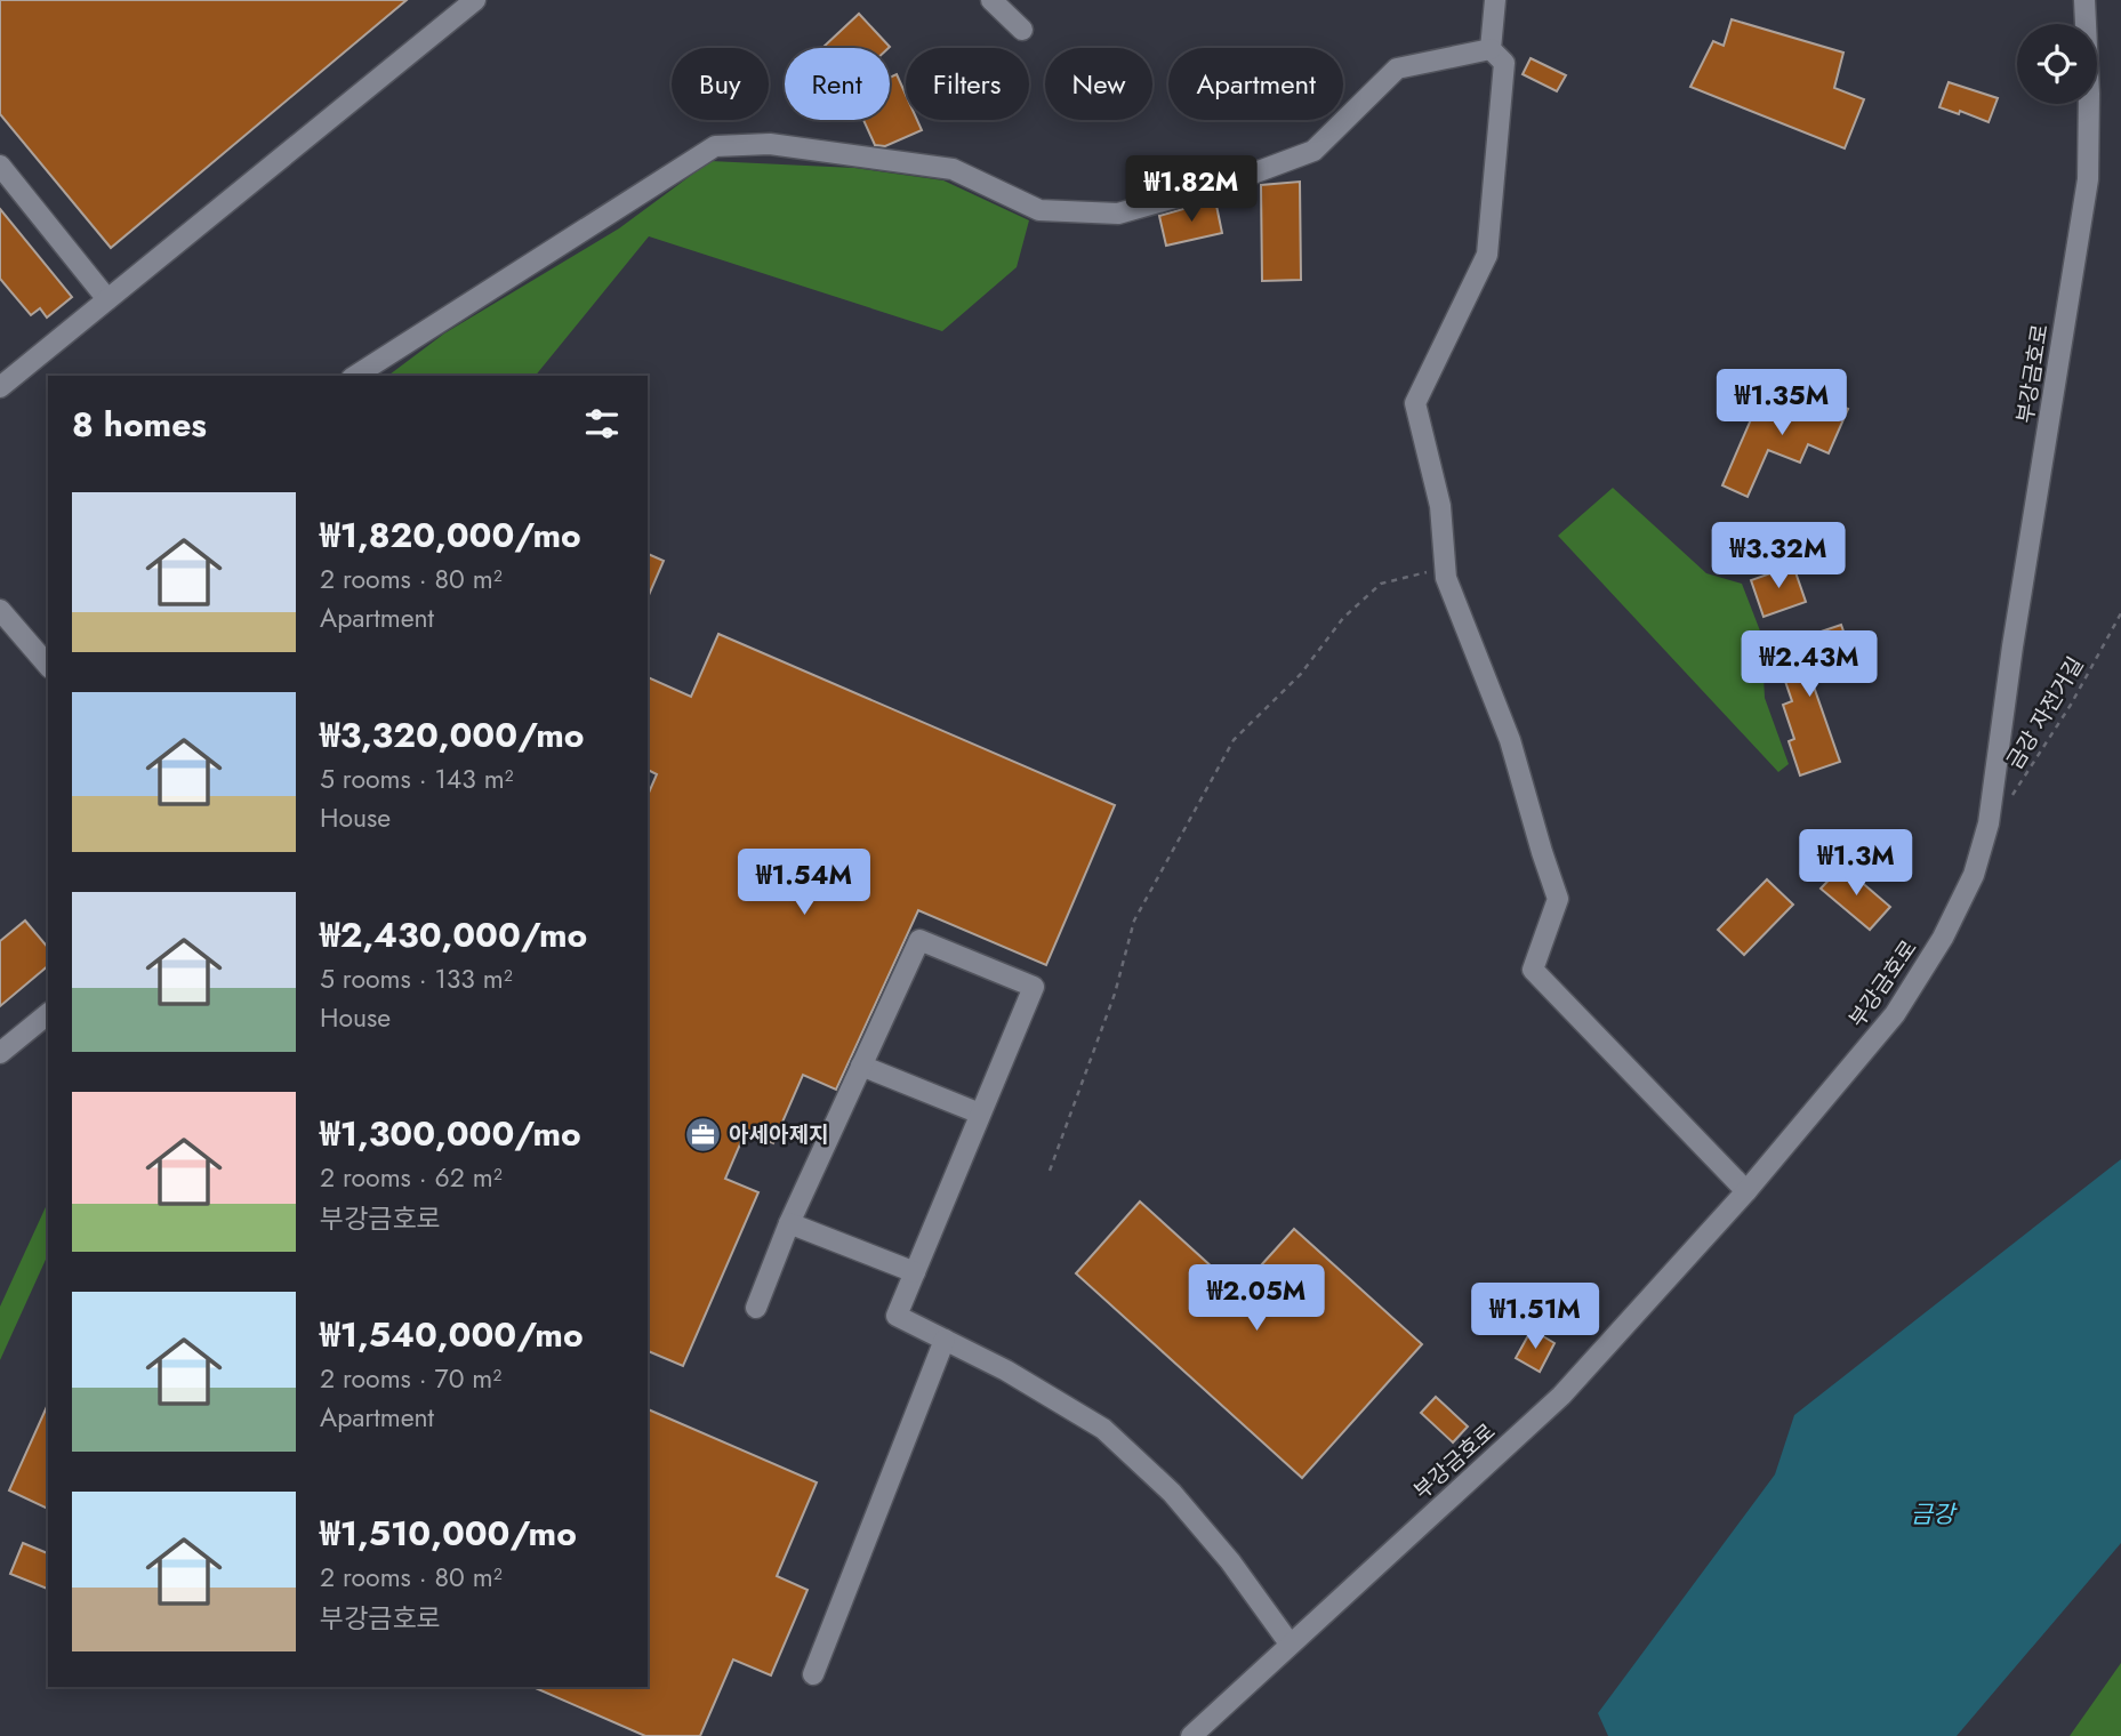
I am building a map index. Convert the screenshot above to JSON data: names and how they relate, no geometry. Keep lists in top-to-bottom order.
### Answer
{
  "streets": {
    "street": ["부강금호로"],
    "path": ["금강 자전거길"]
  },
  "water": ["금강"],
  "places": {
    "office": ["아세아제지"]
  },
  "page": {
    "chip": [
      "Buy",
      "Rent",
      "Filters",
      "New",
      "Apartment"
    ],
    "price": [
      "₩1.82M",
      "₩1.35M",
      "₩3.32M",
      "₩2.43M",
      "₩1.3M",
      "₩1.54M",
      "₩2.05M",
      "₩1.51M"
    ],
    "heading": "8 homes",
    "list": [
      {
        "name": "₩1,820,000/mo",
        "note": "2 rooms · 80 m² · Apartment"
      },
      {
        "name": "₩3,320,000/mo",
        "note": "5 rooms · 143 m² · House"
      },
      {
        "name": "₩2,430,000/mo",
        "note": "5 rooms · 133 m² · House"
      },
      {
        "name": "₩1,300,000/mo",
        "note": "2 rooms · 62 m² · 부강금호로"
      },
      {
        "name": "₩1,540,000/mo",
        "note": "2 rooms · 70 m² · Apartment"
      },
      {
        "name": "₩1,510,000/mo",
        "note": "2 rooms · 80 m² · 부강금호로"
      }
    ]
  }
}
